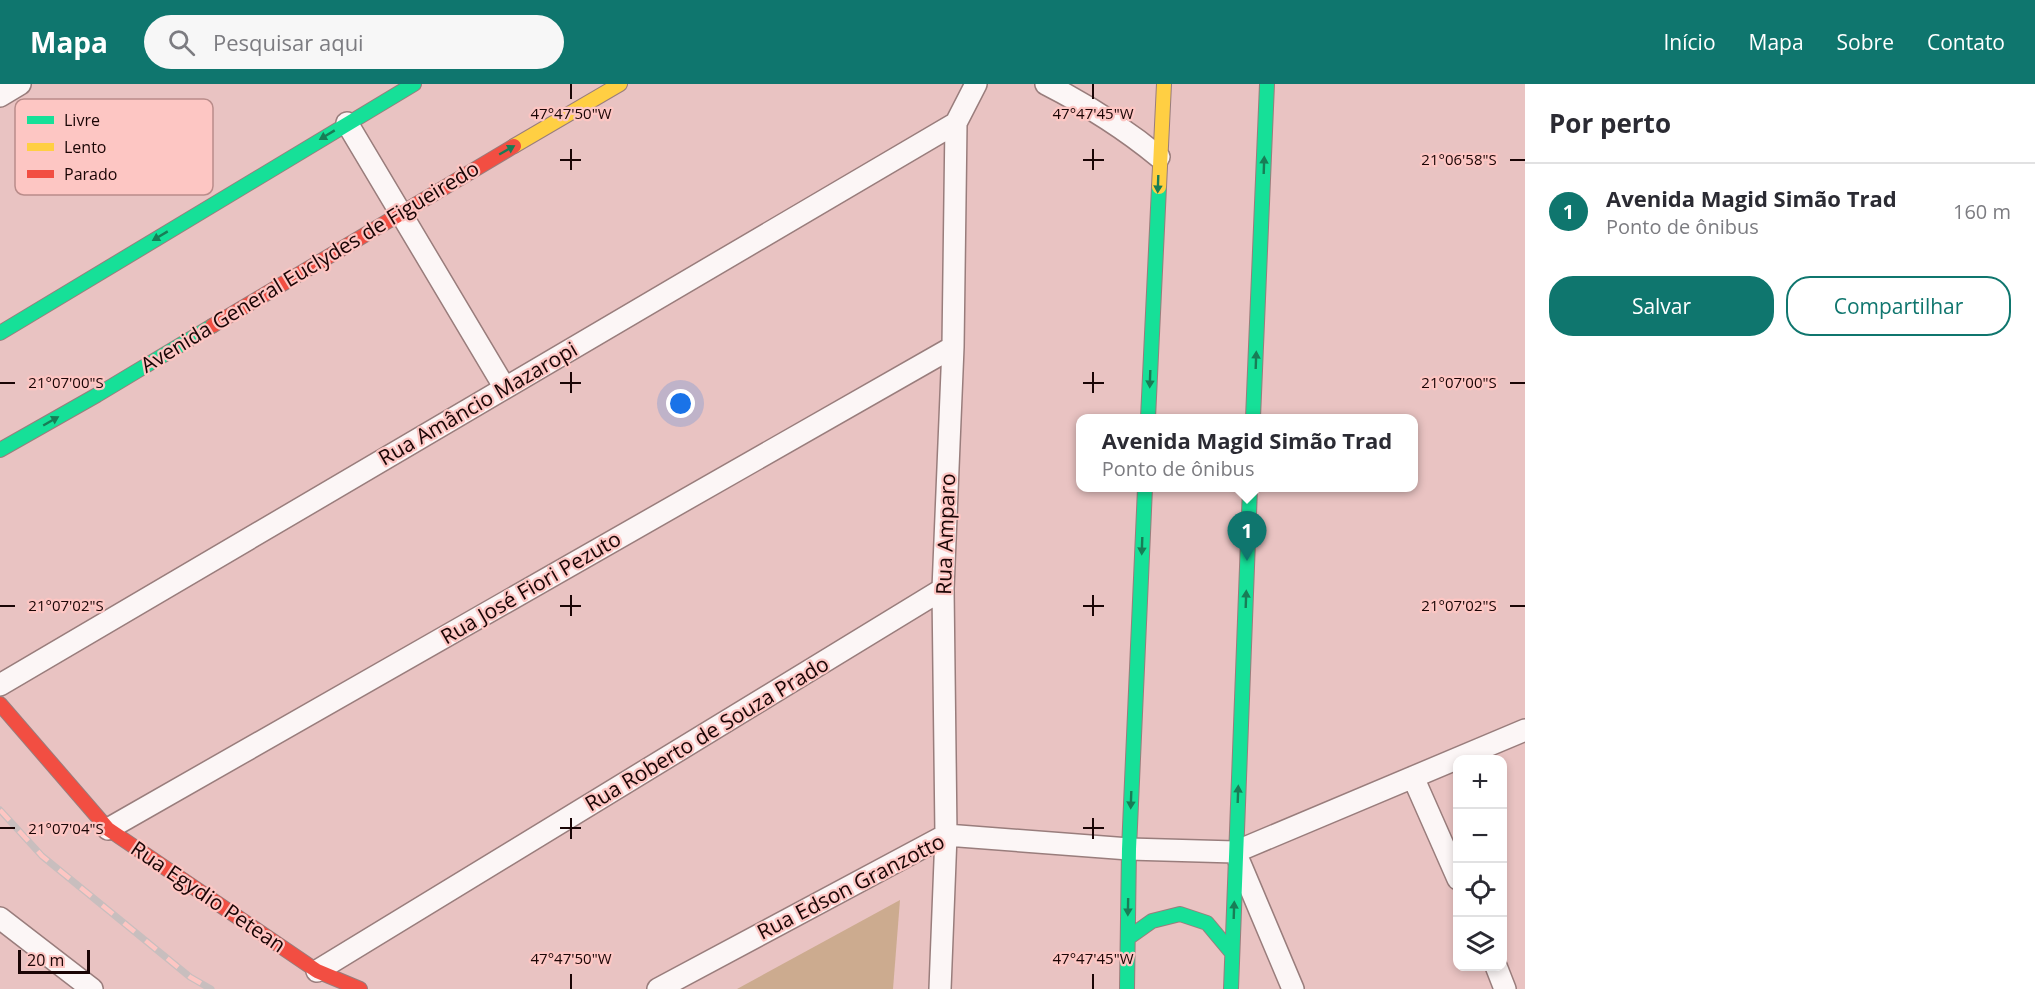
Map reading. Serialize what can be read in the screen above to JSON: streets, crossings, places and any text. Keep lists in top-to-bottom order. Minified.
{"streets":{"street":["Avenida General Euclydes de Figueiredo","Rua Amâncio Mazaropi","Rua Amparo","Rua José Fiori Pezuto","Rua Roberto de Souza Prado","Rua Edson Granzotto","Rua Egydio Petean"]},"crossings":[["Rua Amâncio Mazaropi","Rua Amparo"],["Rua Amparo","Rua José Fiori Pezuto"],["Rua Amparo","Rua Roberto de Souza Prado"],["Rua Amparo","Rua Edson Granzotto"],["Rua José Fiori Pezuto","Rua Egydio Petean"],["Rua Roberto de Souza Prado","Rua Egydio Petean"]],"legend":["Livre","Lento","Parado"],"scale_bar":"20 m","page":{"header":"Mapa","search":"Pesquisar aqui","nav":["Início","Mapa","Sobre","Contato"],"heading":"Por perto","list":[{"mark":"1","name":"Avenida Magid Simão Trad","note":"Ponto de ônibus","value":"160 m"}],"buttons":["Salvar","Compartilhar"],"popup":["Avenida Magid Simão Trad","Ponto de ônibus"],"pins":"1","map_buttons":["+","−"],"scale":"20 m"},"coordinates":["47°47'50\"W","47°47'45\"W","21°06'58\"S","21°07'00\"S","21°07'02\"S","21°07'04\"S"]}
